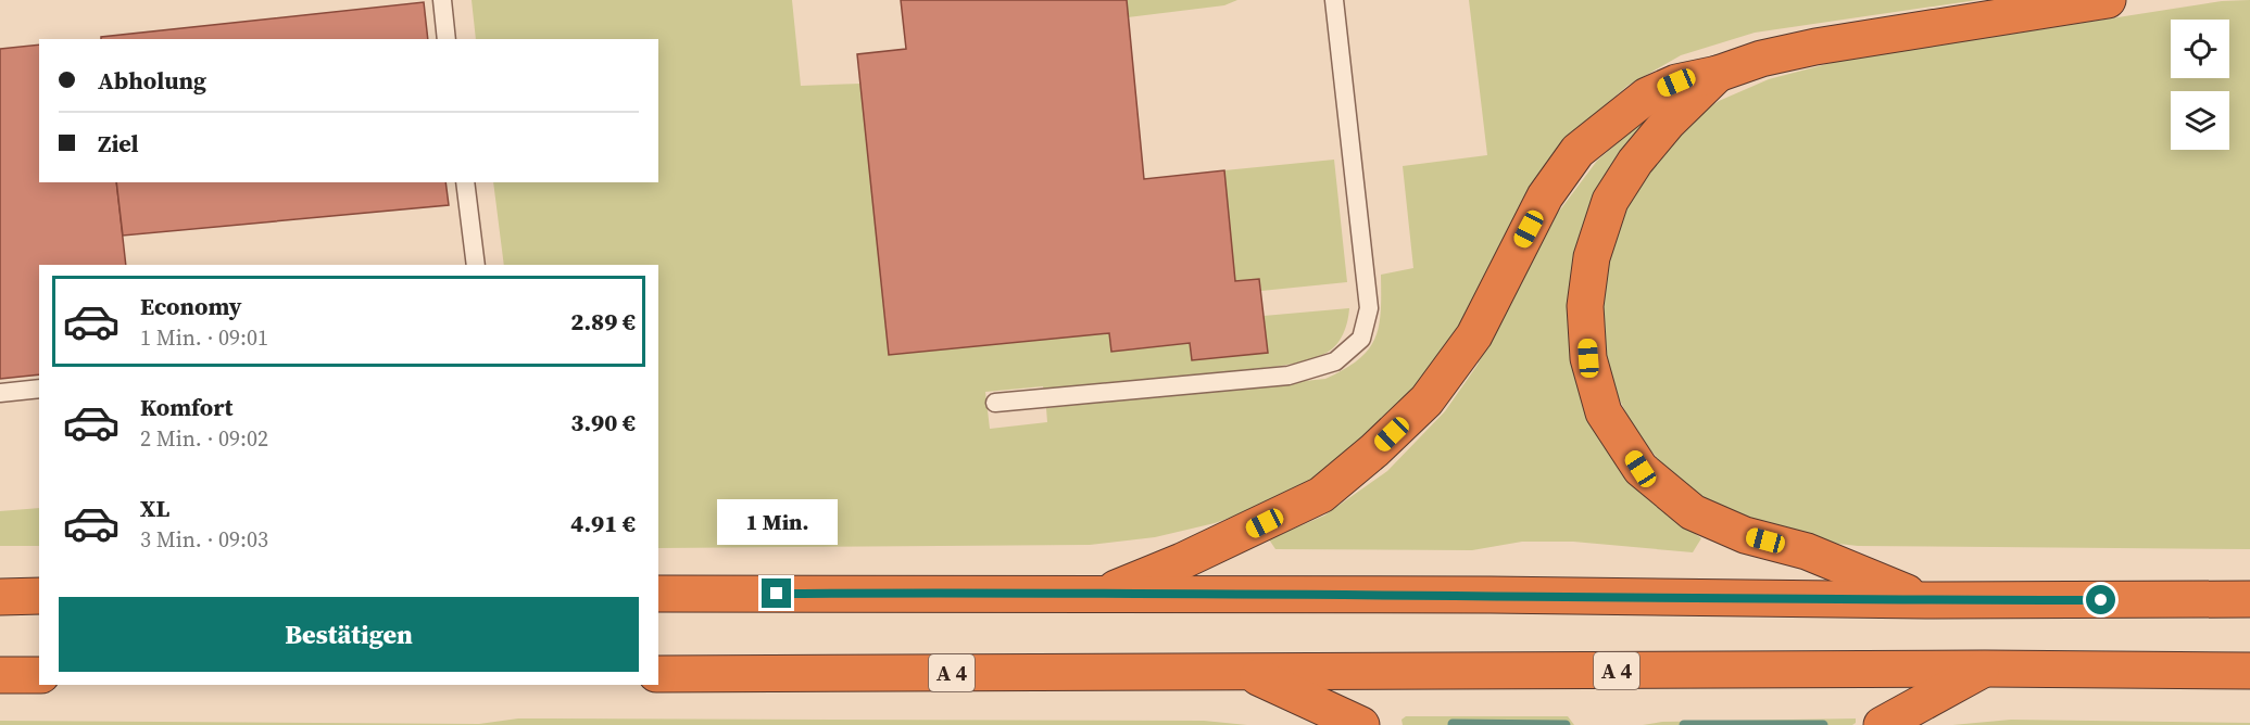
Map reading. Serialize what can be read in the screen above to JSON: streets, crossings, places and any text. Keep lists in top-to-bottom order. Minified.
{"streets":{"highway":["A 4"]},"page":{"banner":["Abholung","Ziel"],"list":[{"name":"Economy","note":"1 Min. · 09:01","value":"2.89 €"},{"name":"Komfort","note":"2 Min. · 09:02","value":"3.90 €"},{"name":"XL","note":"3 Min. · 09:03","value":"4.91 €"}],"bubble":"1 Min.","buttons":"Bestätigen"}}
